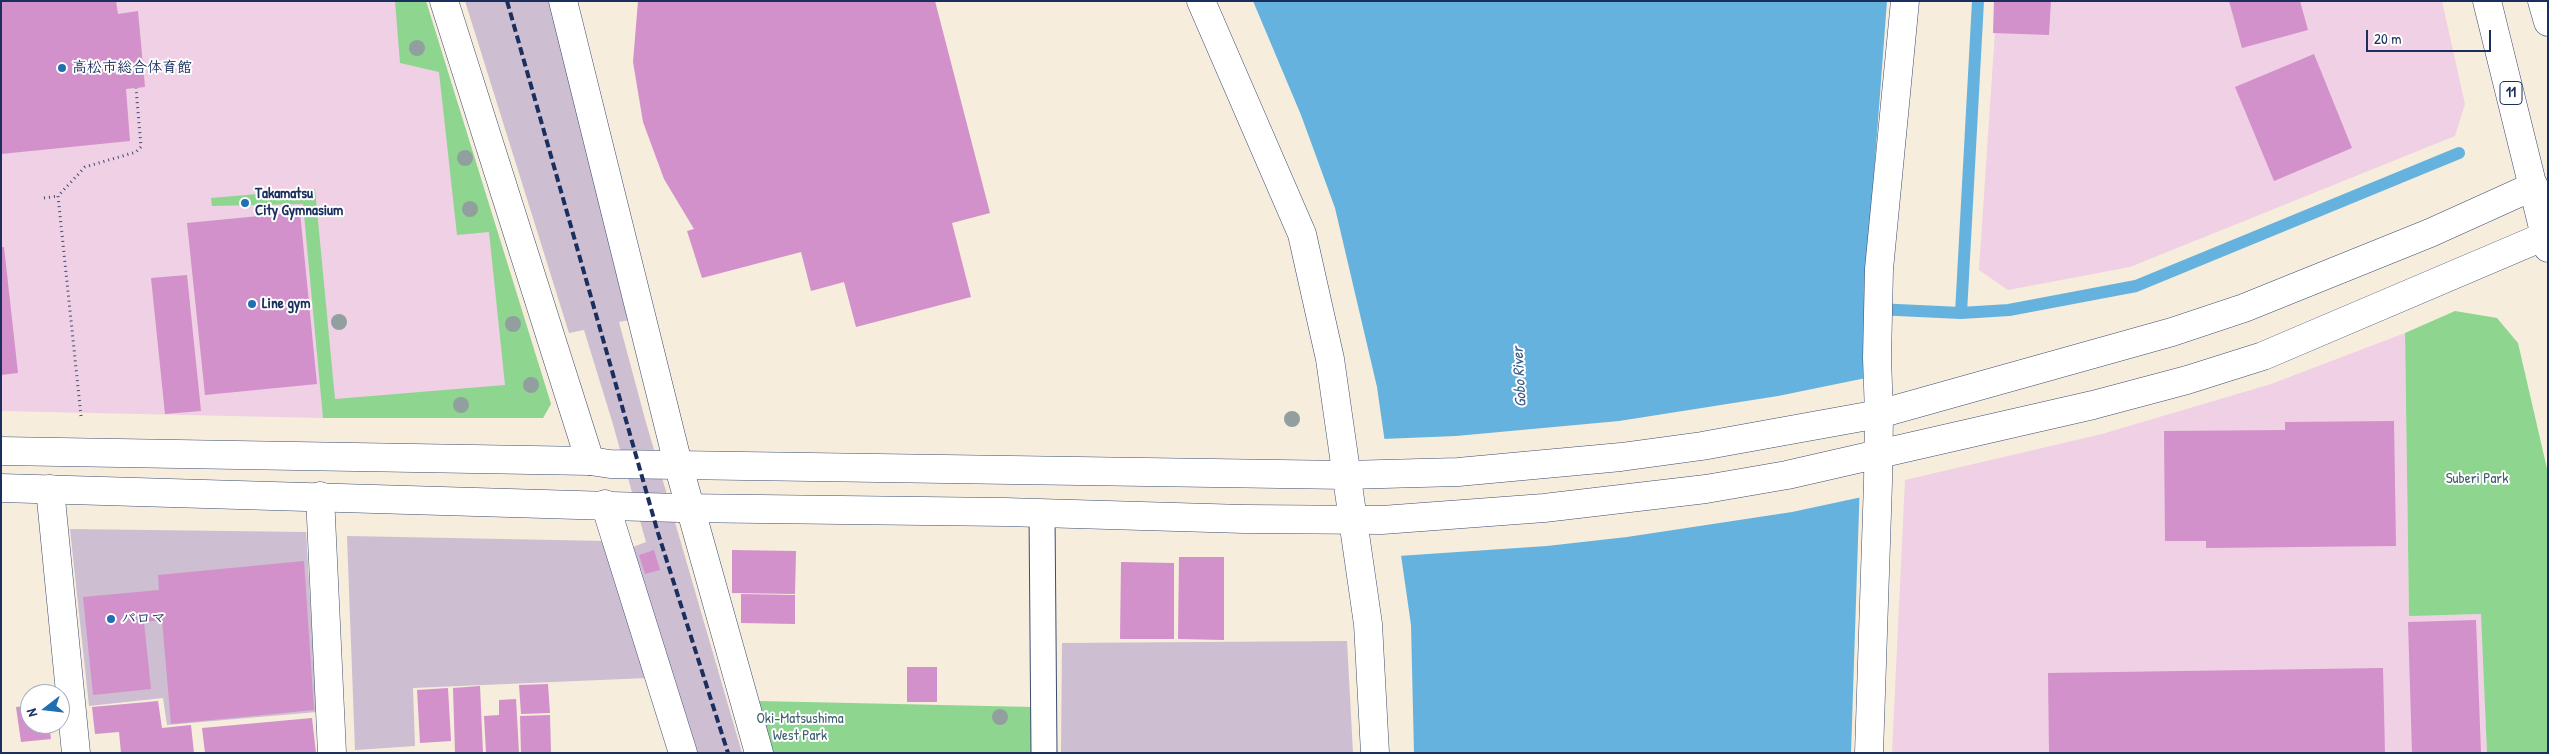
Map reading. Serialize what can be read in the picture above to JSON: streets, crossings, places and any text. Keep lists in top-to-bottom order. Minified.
{"streets":{"main road":["11"]},"water":["Gobo River"],"parks":["Suberi Park","Oki-Matsushima West Park"],"places":["高松市総合体育館","Takamatsu City Gymnasium","Line gym","パロマ"],"scale_bar":"20 m","north":"left"}
